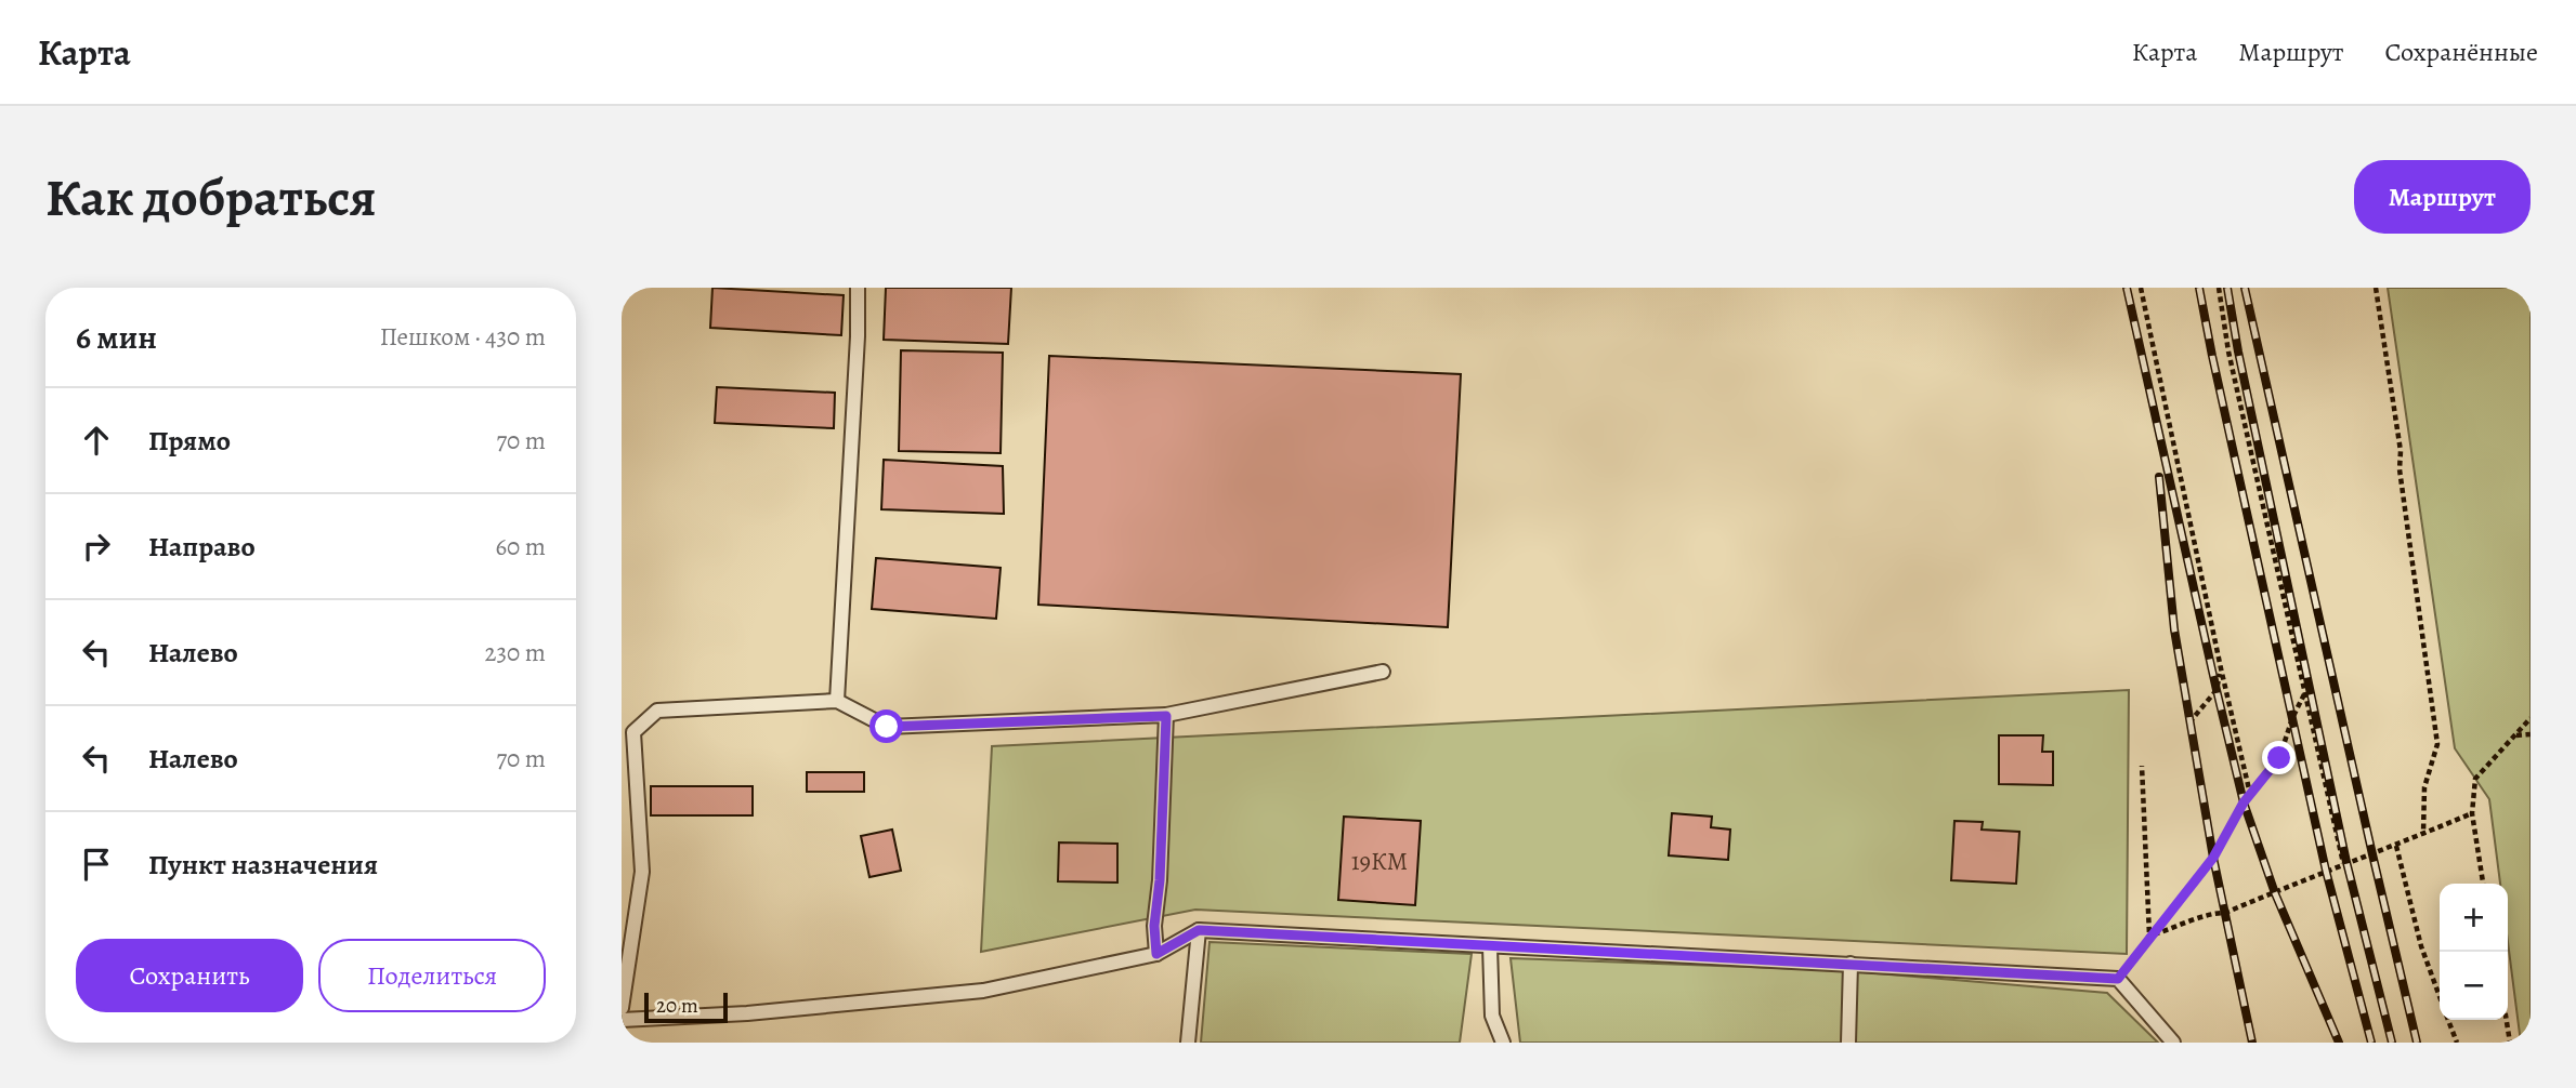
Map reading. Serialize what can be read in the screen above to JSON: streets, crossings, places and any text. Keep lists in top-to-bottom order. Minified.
{"house_numbers":["19КМ"],"scale_bar":"20 m","page":{"header":"Карта","nav":["Карта","Маршрут","Сохранённые"],"buttons":["Маршрут",["Сохранить","Поделиться"]],"title":"Как добраться","heading":["6 мин","Пешком · 430 m"],"list":[["Прямо","70 m"],["Направо","60 m"],["Налево","230 m"],["Налево","70 m"],"Пункт назначения"],"map_buttons":["+","−"],"scale":"20 m"}}
